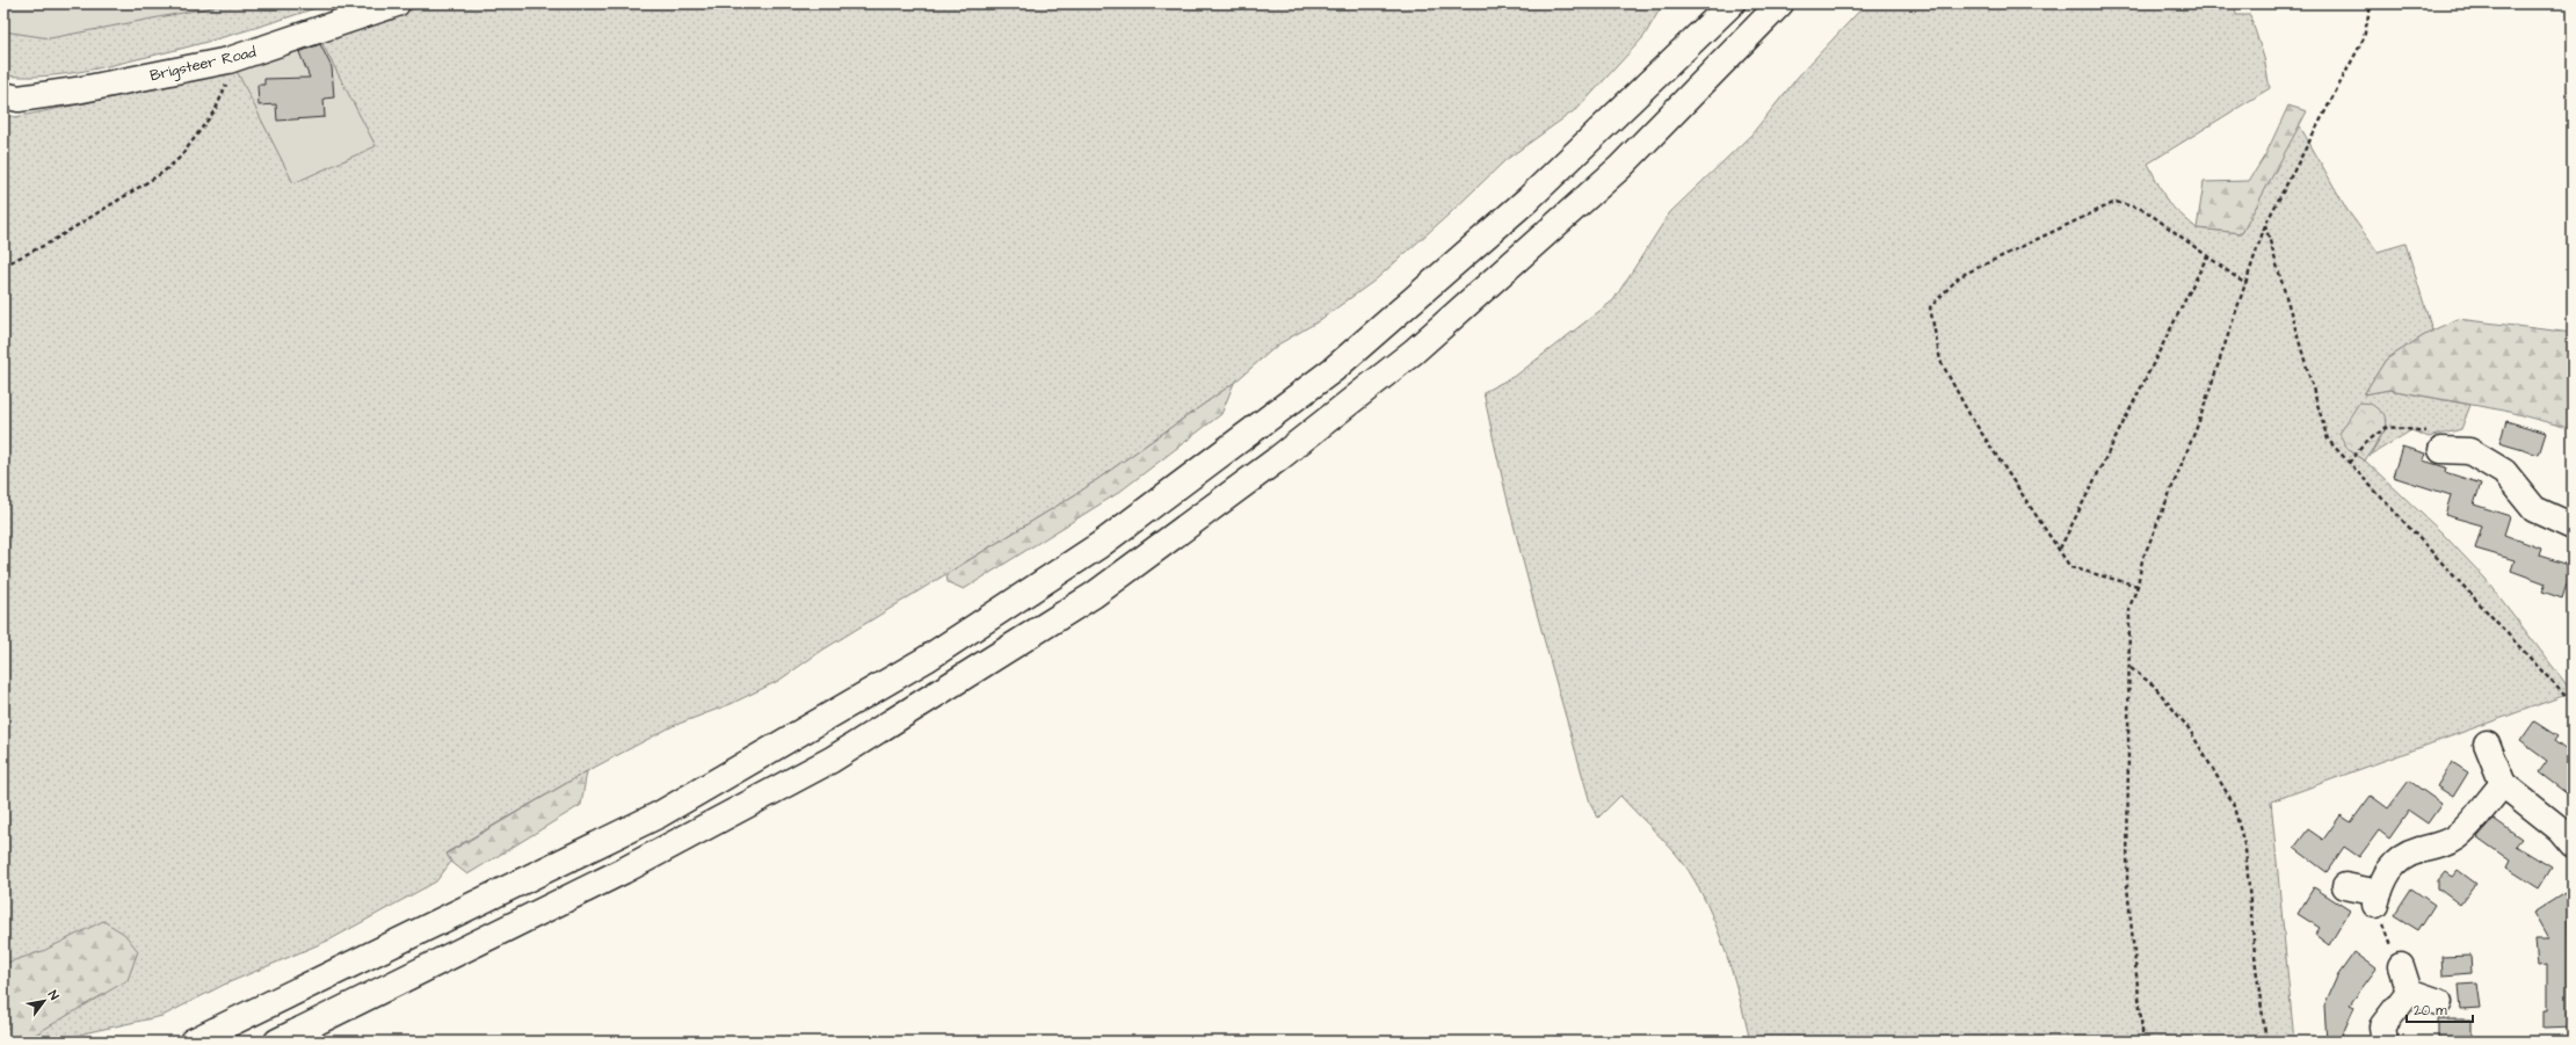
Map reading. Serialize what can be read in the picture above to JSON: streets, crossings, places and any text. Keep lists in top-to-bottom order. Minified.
{"streets":{"main road":["Brigsteer Road"]},"scale_bar":"20 m","north":"top right"}
